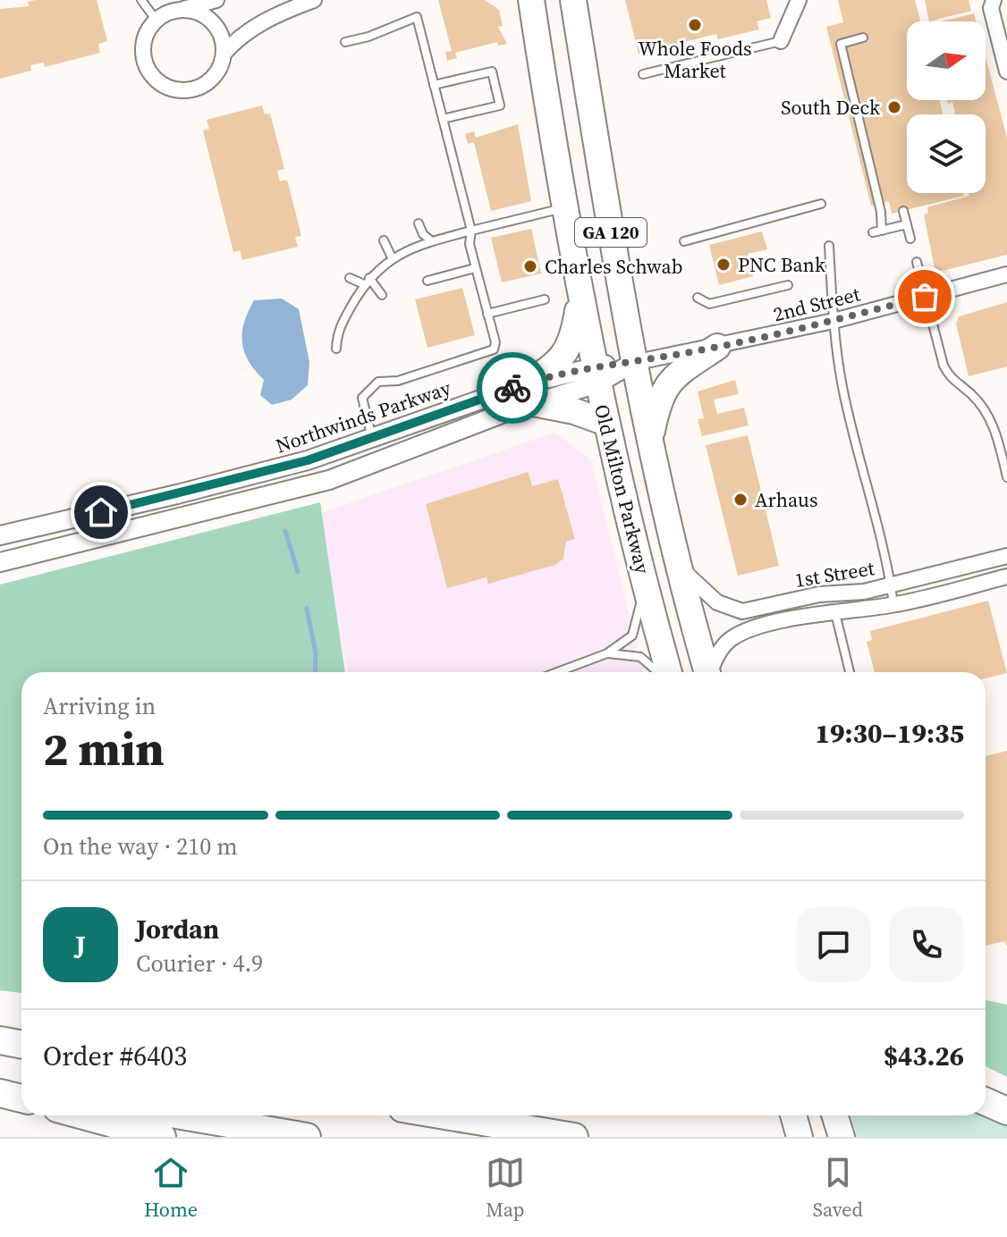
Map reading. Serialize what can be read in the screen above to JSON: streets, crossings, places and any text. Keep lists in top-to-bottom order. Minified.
{"streets":{"highway":["GA 120","Old Milton Parkway"],"street":["2nd Street","Northwinds Parkway","1st Street"]},"crossings":[["2nd Street","Northwinds Parkway"],["2nd Street","Old Milton Parkway"],["Northwinds Parkway","Old Milton Parkway"],["Old Milton Parkway","1st Street"]],"places":["Whole Foods Market","South Deck","PNC Bank","Charles Schwab","Arhaus"],"north":"right","page":{"heading":["2 min","Arriving in","19:30–19:35"],"panel":["Jordan","Courier · 4.9","Order #6403","$43.26"],"bar":"On the way · 210 m","round":"J","tabs":["Home","Map","Saved"]}}
